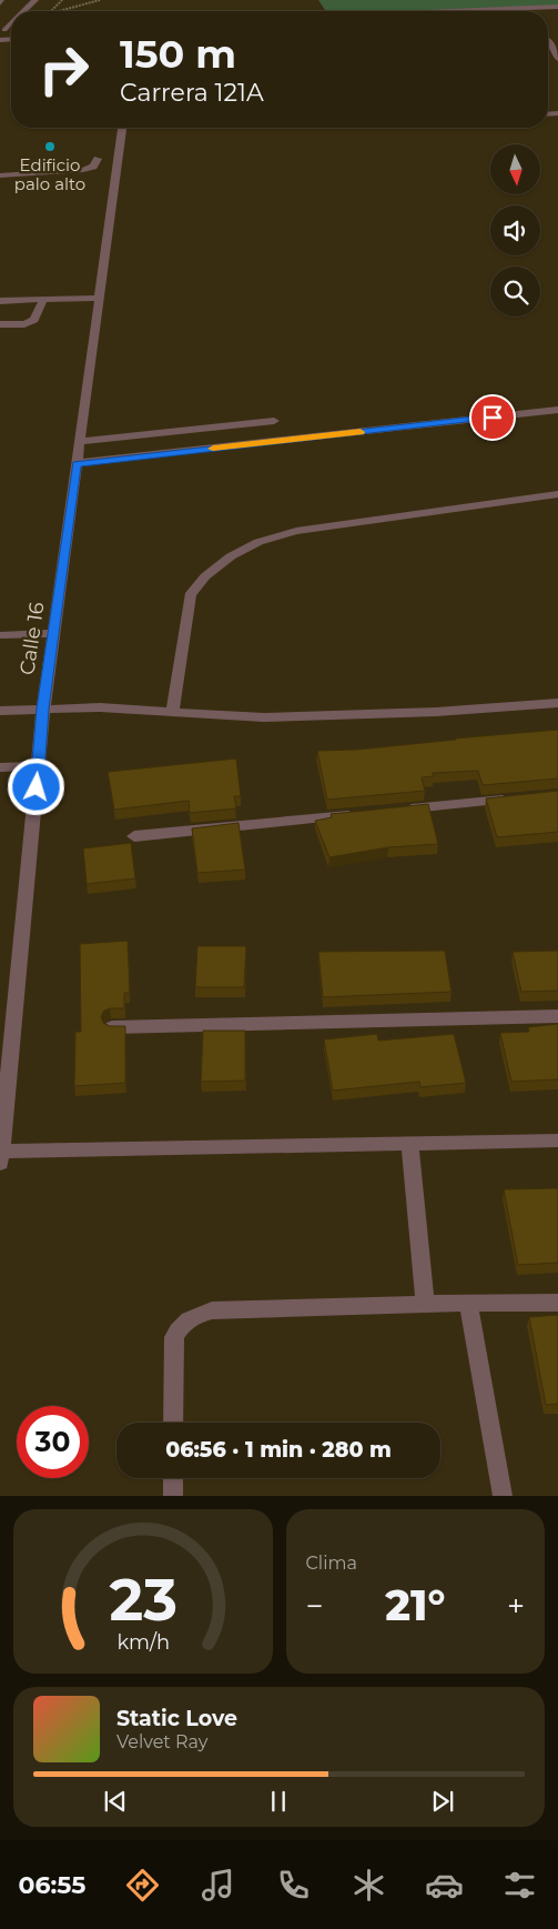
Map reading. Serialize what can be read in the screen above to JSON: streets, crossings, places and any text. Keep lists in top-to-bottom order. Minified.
{"streets":{"street":["Calle 16"]},"places":["Edificio palo alto"],"north":"bottom","page":{"turn":["150 m","Carrera 121A"],"limit":"30","trip":"06:56 · 1 min · 280 m","tile":"Clima","heat":["−","21°","+"],"song":["Static Love","Velvet Ray"],"tabs":"06:55","gauge":["23","km/h"]}}
